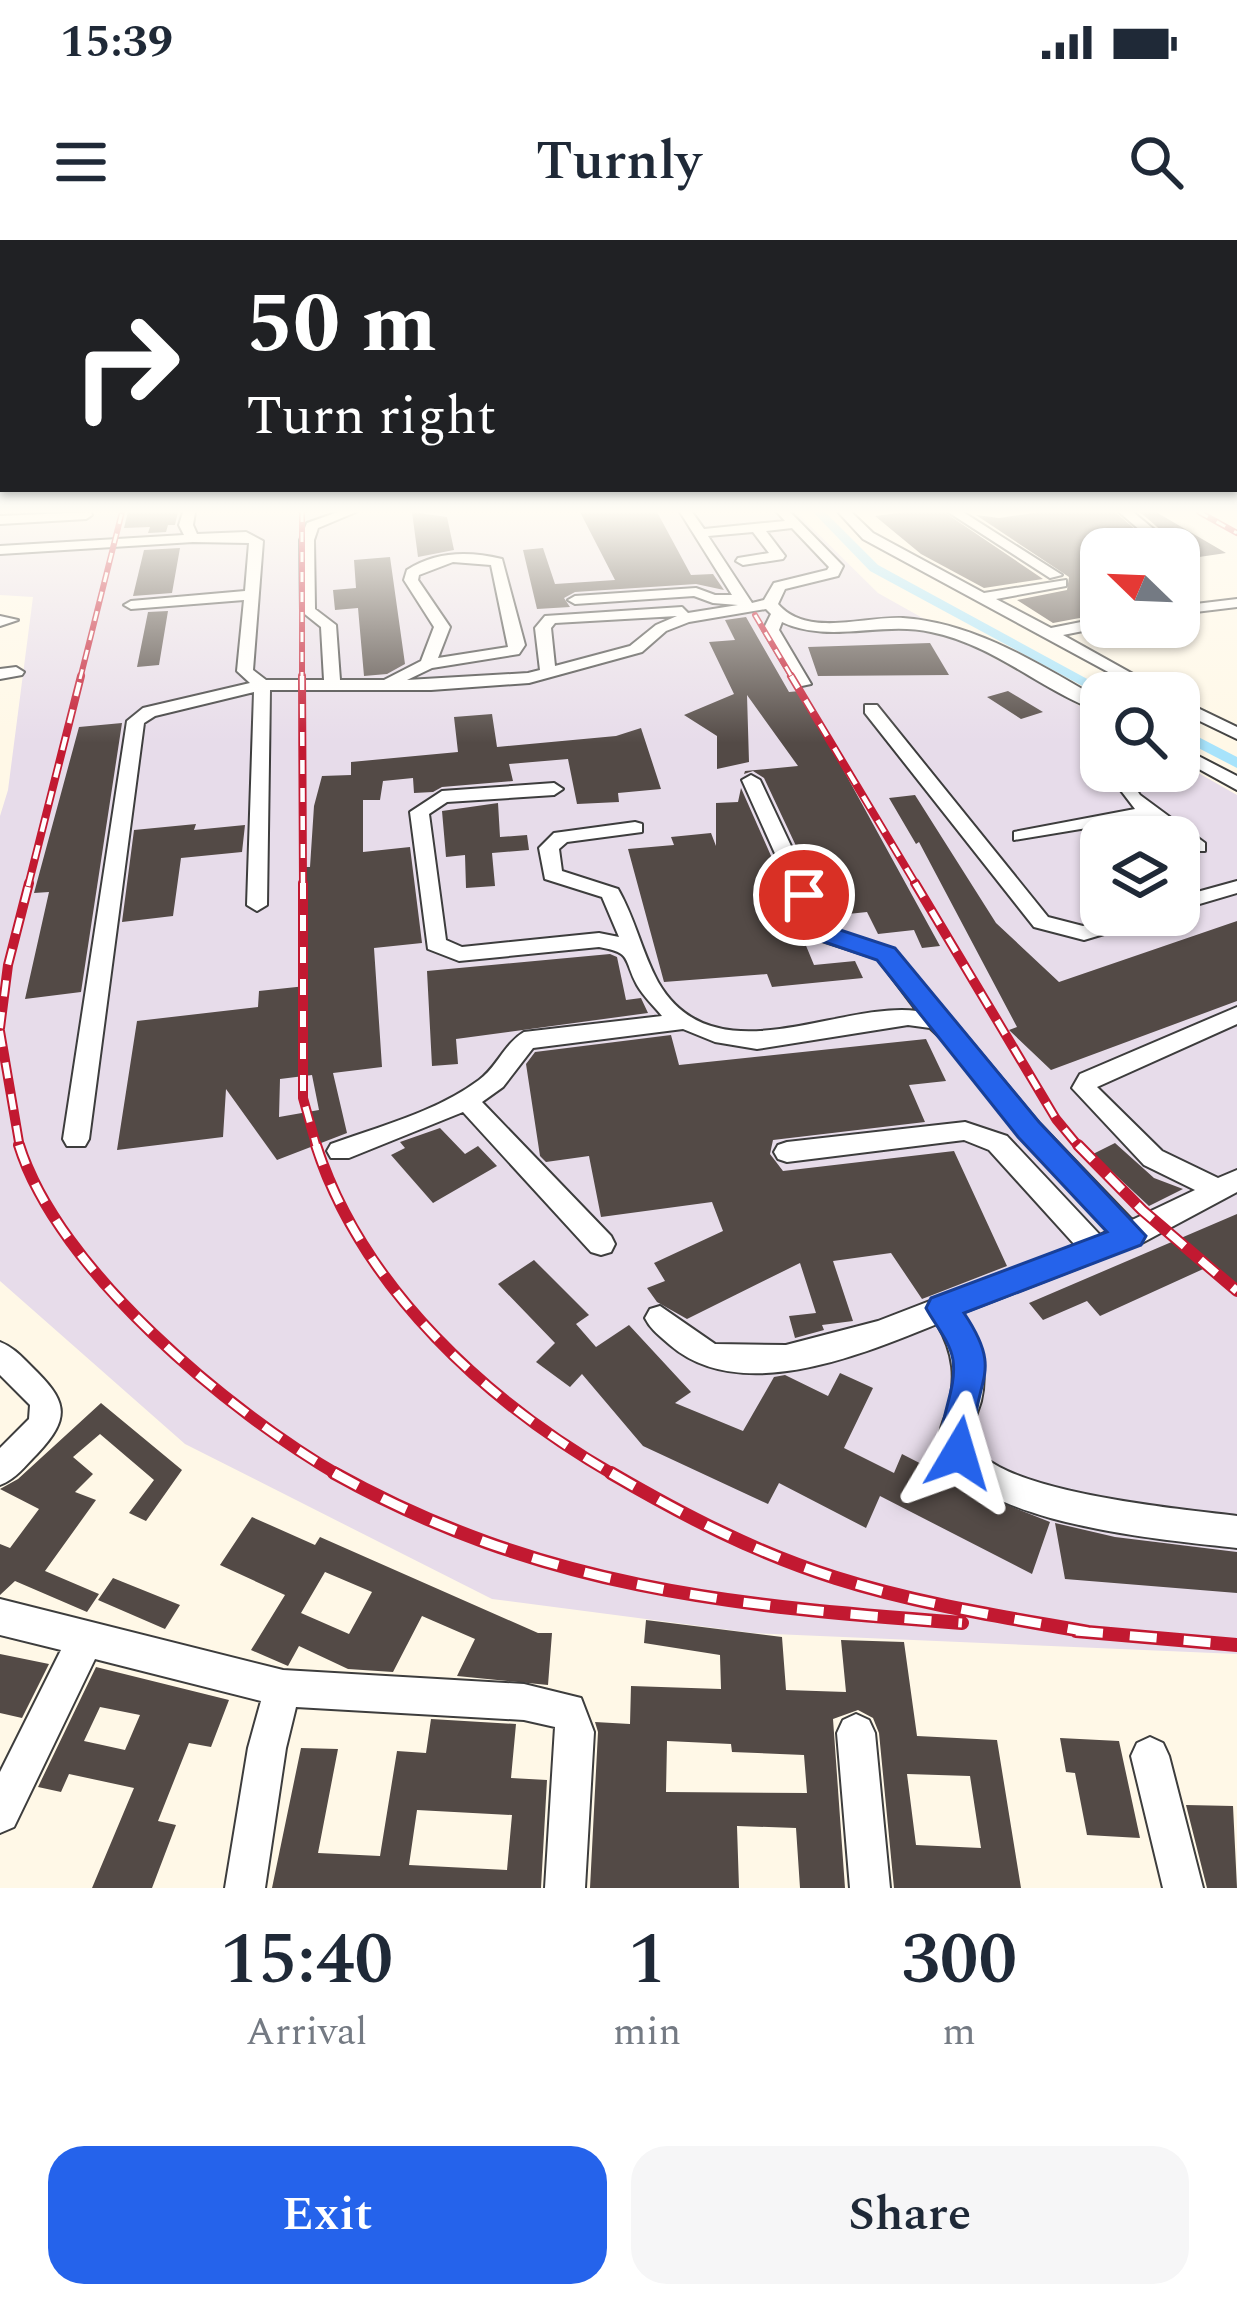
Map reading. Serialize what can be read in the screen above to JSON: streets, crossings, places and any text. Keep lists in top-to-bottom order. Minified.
{"north":"top left","page":{"status":"15:39","header":"Turnly","turn":["50 m","Turn right"],"eta":["15:40","Arrival","1","min","300","m"],"buttons":["Exit","Share"]}}
